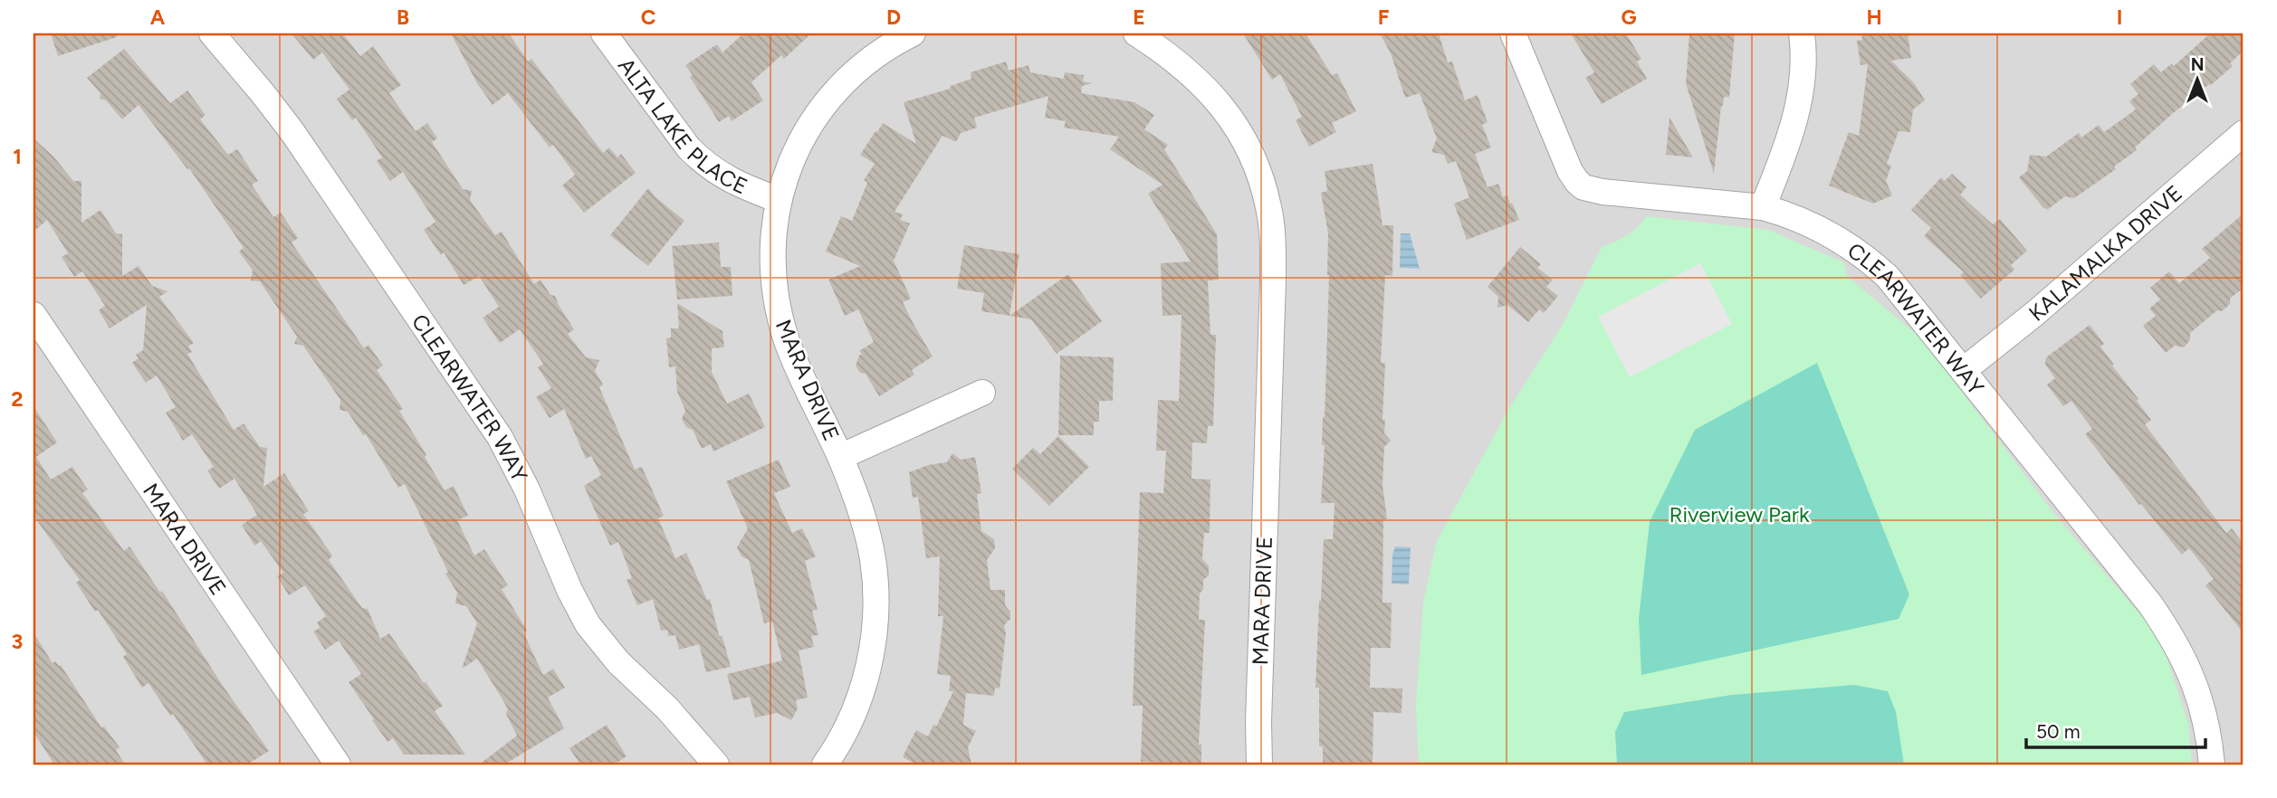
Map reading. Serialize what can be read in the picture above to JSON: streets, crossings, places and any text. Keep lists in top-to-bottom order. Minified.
{"streets":{"street":["ALTA LAKE PLACE","KALAMALKA DRIVE","CLEARWATER WAY","MARA DRIVE"]},"crossings":[["ALTA LAKE PLACE","MARA DRIVE"],["KALAMALKA DRIVE","CLEARWATER WAY"]],"parks":["Riverview Park"],"scale_bar":"50 m","north":"top","grid":{"columns":["A","B","C","D","E","F","G","H","I"],"rows":["1","2","3"]}}
